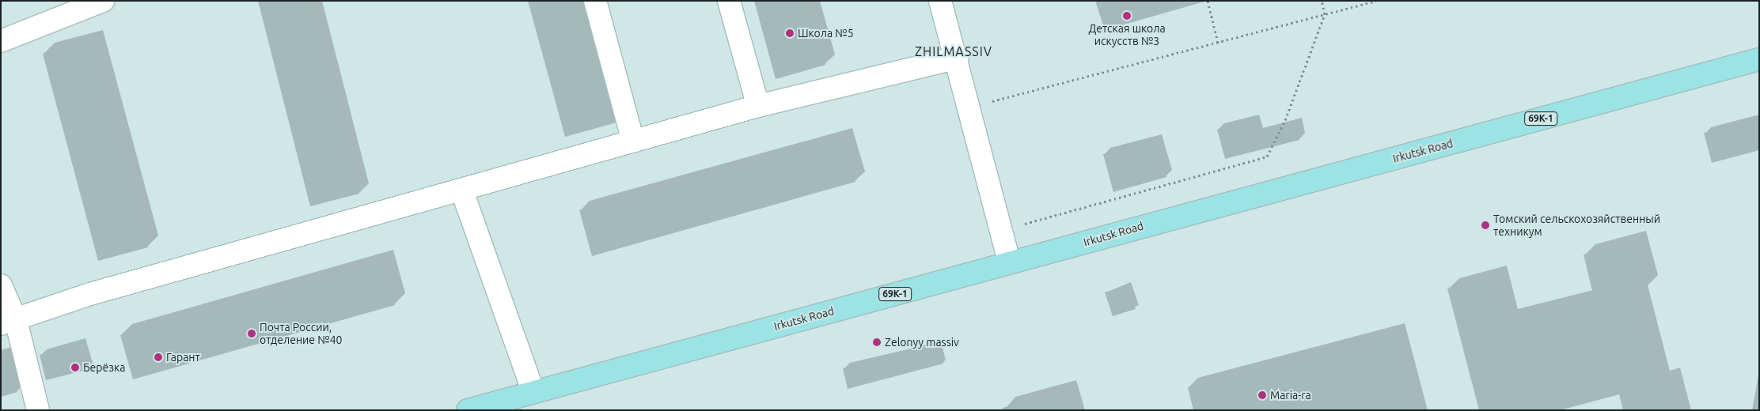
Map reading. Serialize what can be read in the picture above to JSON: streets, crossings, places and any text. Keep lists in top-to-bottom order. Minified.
{"streets":{"main road":["69К-1","Irkutsk Road"]},"districts":["ZHILMASSIV"],"places":["Детская школа искусств №3","Школа №5","Томский сельскохозяйственный техникум","Почта России, отделение №40","Zelonyy massiv","Гарант","Берёзка","Maria-ra"]}
